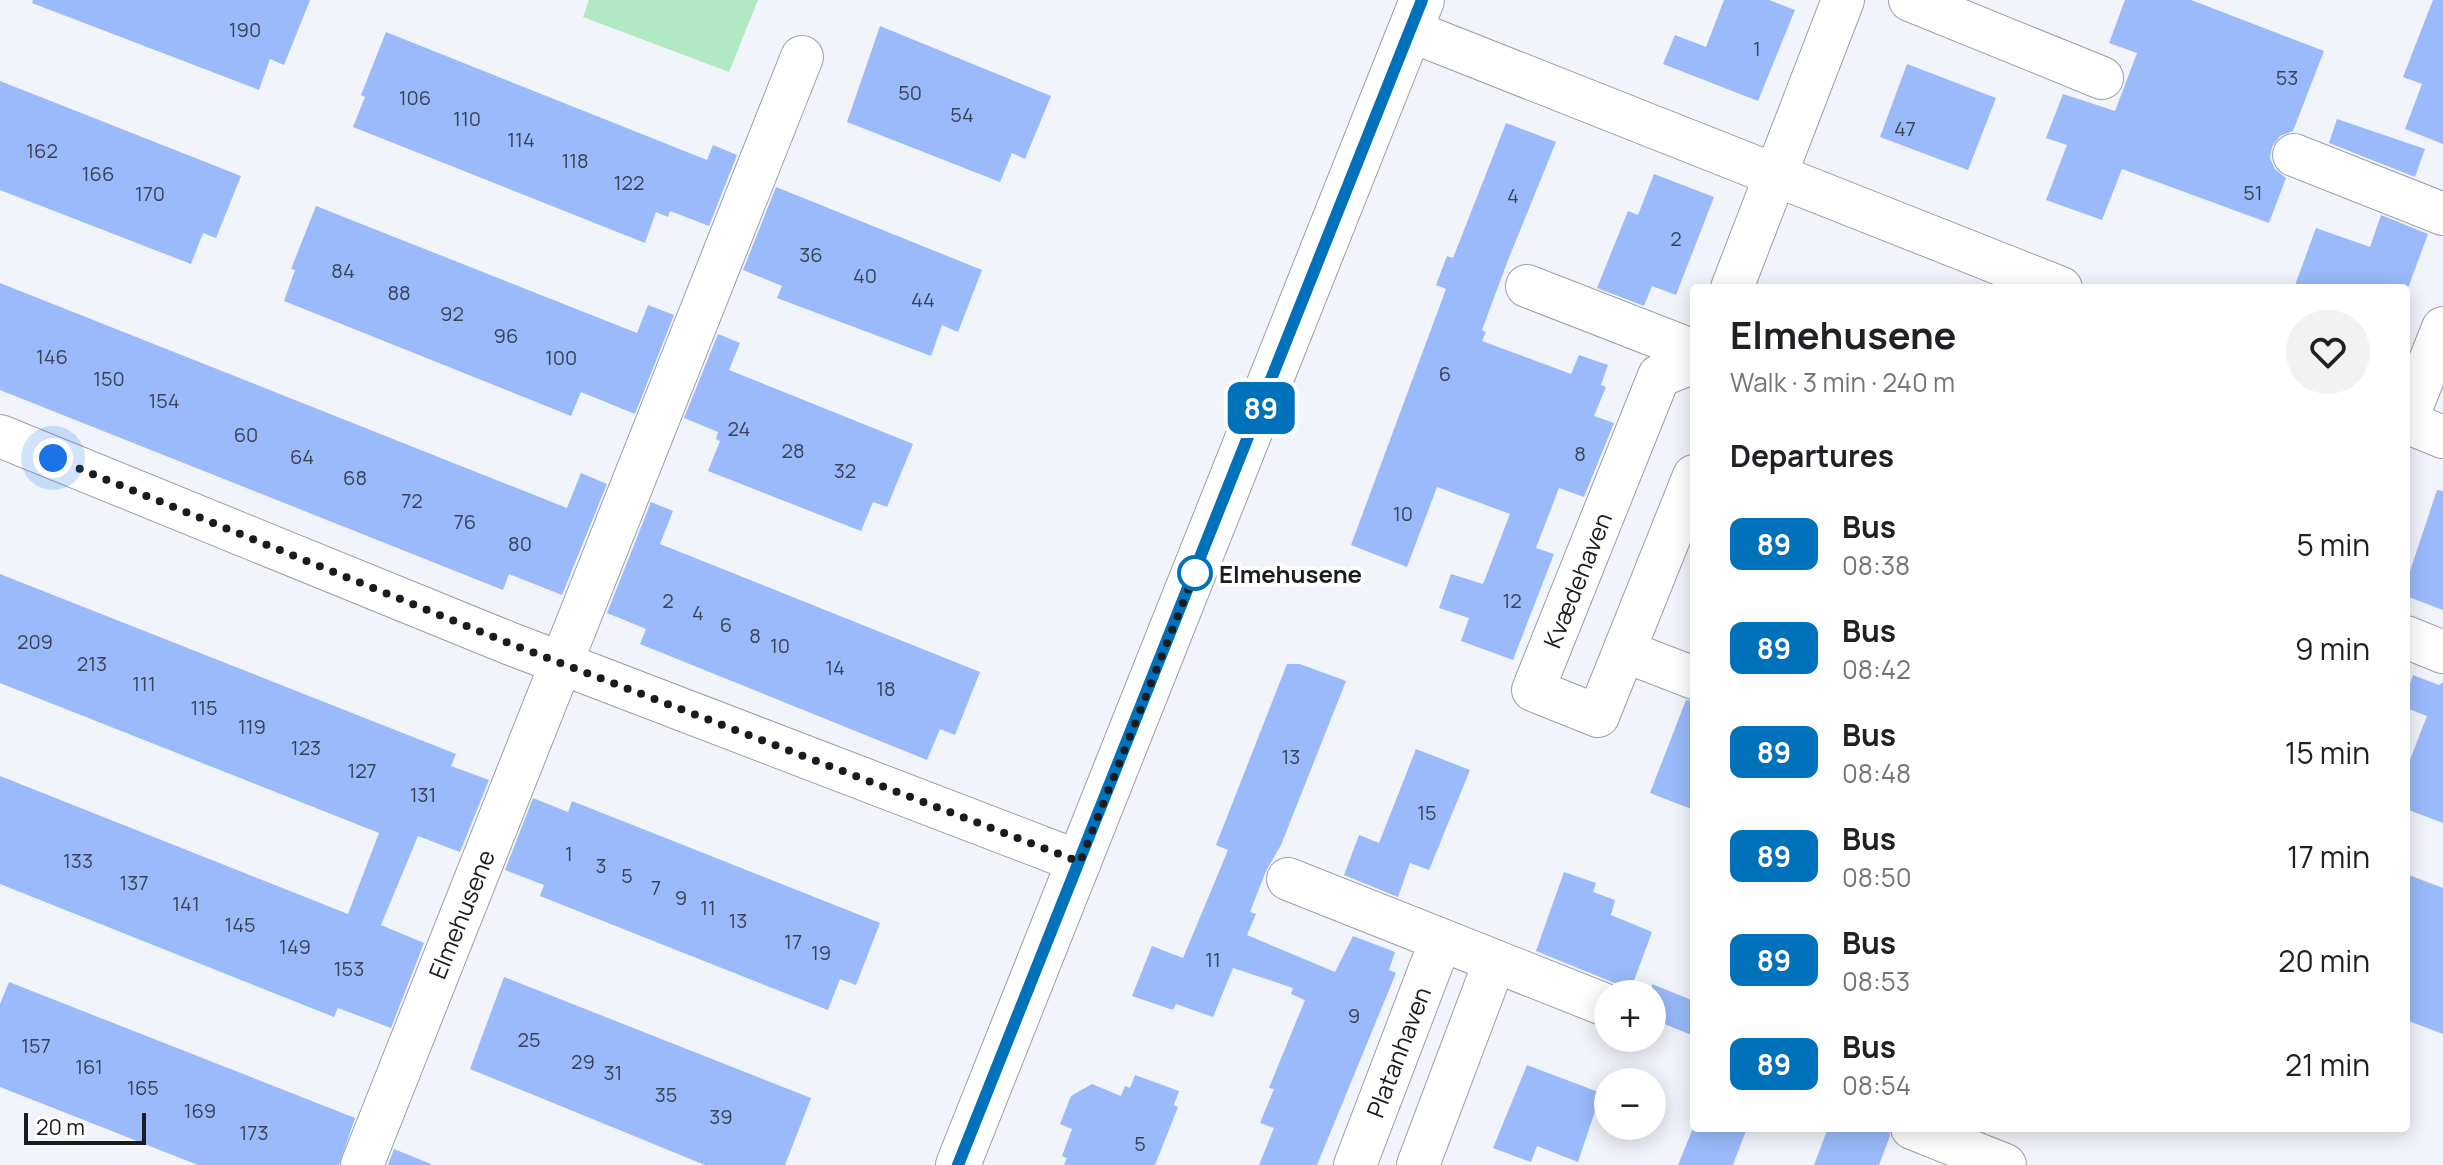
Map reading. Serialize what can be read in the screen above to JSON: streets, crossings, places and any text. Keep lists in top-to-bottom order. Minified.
{"streets":{"street":["Kvædehaven","Elmehusene","Platanhaven"]},"places":["Elmehusene"],"lines":["bus line 89"],"house_numbers":["190","1","53","50","106","54","110","47","114","162","118","166","122","51","170","4","2","36","84","40","88","44","92","96","146","100","6","150","154","24","60","28","8","64","32","68","72","10","76","80","2","12","4","6","8","209","10","213","14","111","18","115","119","123","13","127","131","15","1","133","3","5","137","7","9","141","11","13","145","17","149","19","11","153","9","25","157","29","161","31","165","35","169","39","173","5"],"scale_bar":"20 m","page":{"on_map":"89","heading":[["Elmehusene","Walk · 3 min · 240 m"],"Departures"],"list":[{"mark":"89","name":"Bus","note":"08:38","value":"5 min"},{"mark":"89","name":"Bus","note":"08:42","value":"9 min"},{"mark":"89","name":"Bus","note":"08:48","value":"15 min"},{"mark":"89","name":"Bus","note":"08:50","value":"17 min"},{"mark":"89","name":"Bus","note":"08:53","value":"20 min"},{"mark":"89","name":"Bus","note":"08:54","value":"21 min"}],"map_buttons":["+","−"],"scale":"20 m"}}
